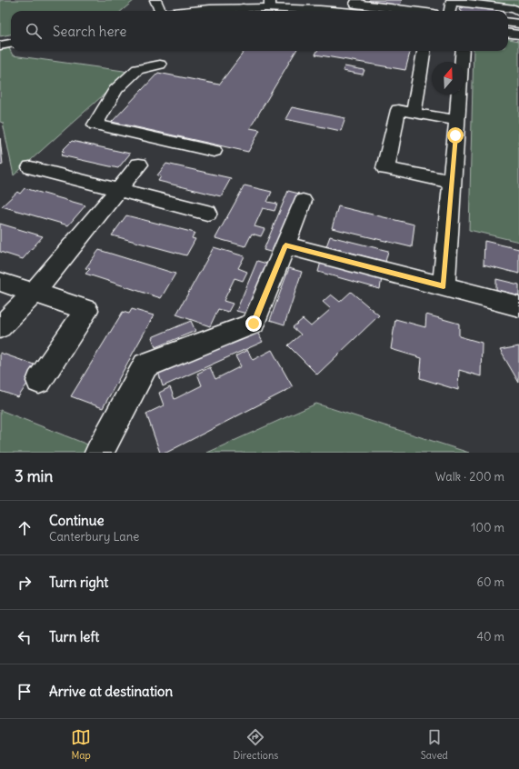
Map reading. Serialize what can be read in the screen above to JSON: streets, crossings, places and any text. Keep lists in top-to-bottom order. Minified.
{"north":"top","page":{"search":"Search here","heading":["3 min","Walk · 200 m"],"list":[["Continue","Canterbury Lane","100 m"],["Turn right","60 m"],["Turn left","40 m"],"Arrive at destination"],"nav":["Map","Directions","Saved"]}}
